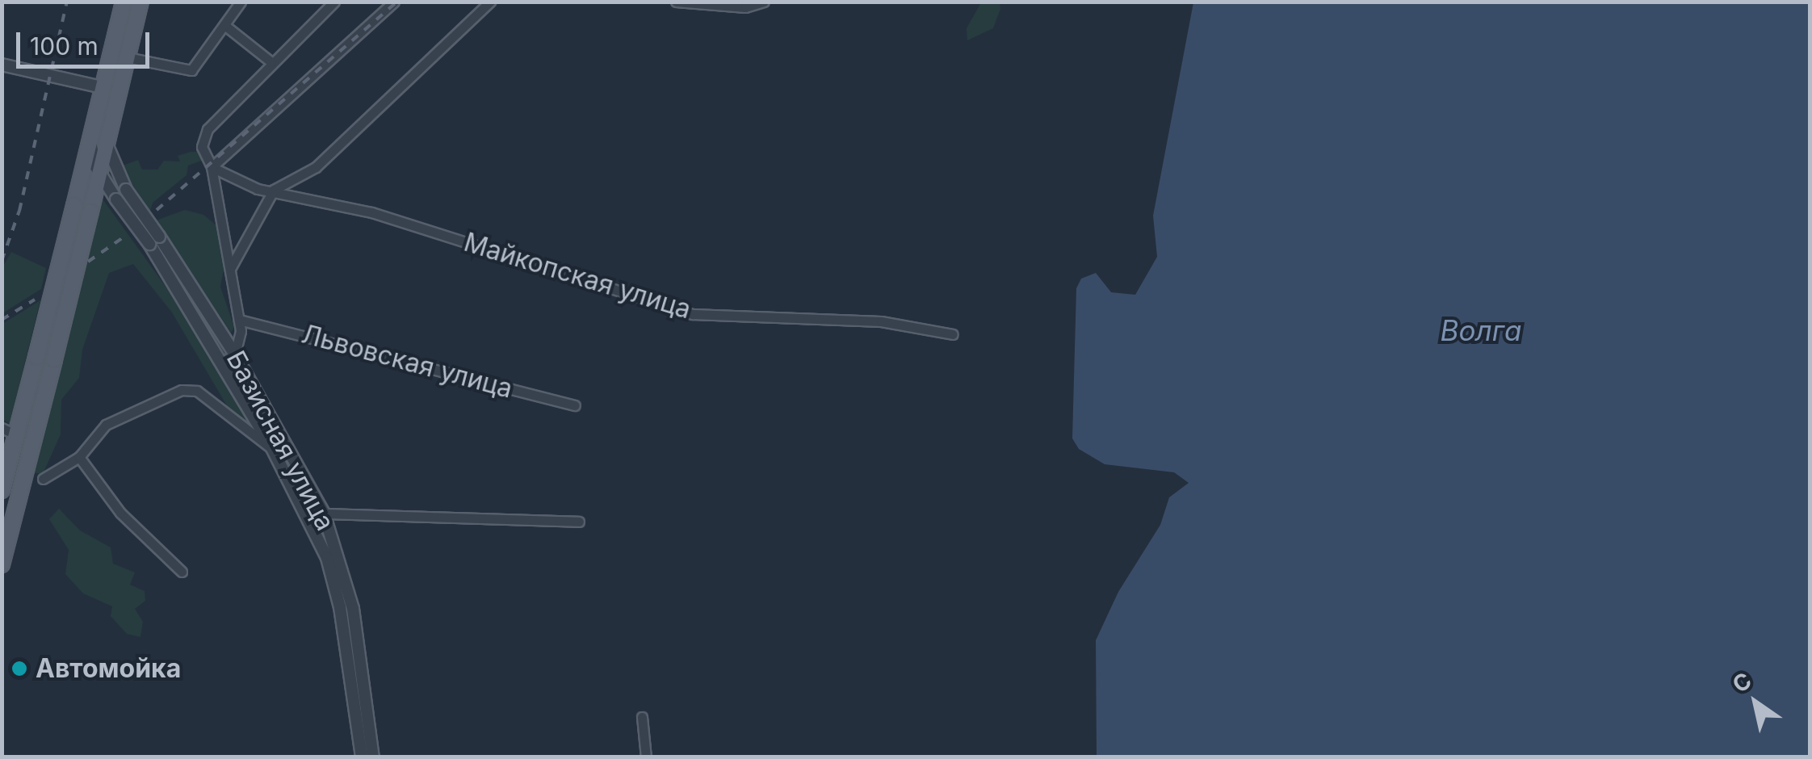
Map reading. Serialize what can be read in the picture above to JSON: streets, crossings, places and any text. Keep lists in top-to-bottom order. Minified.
{"streets":{"street":["Майкопская улица","Львовская улица","Базисная улица"]},"water":["Волга"],"places":["Автомойка"],"scale_bar":"100 m","north":"top left"}
